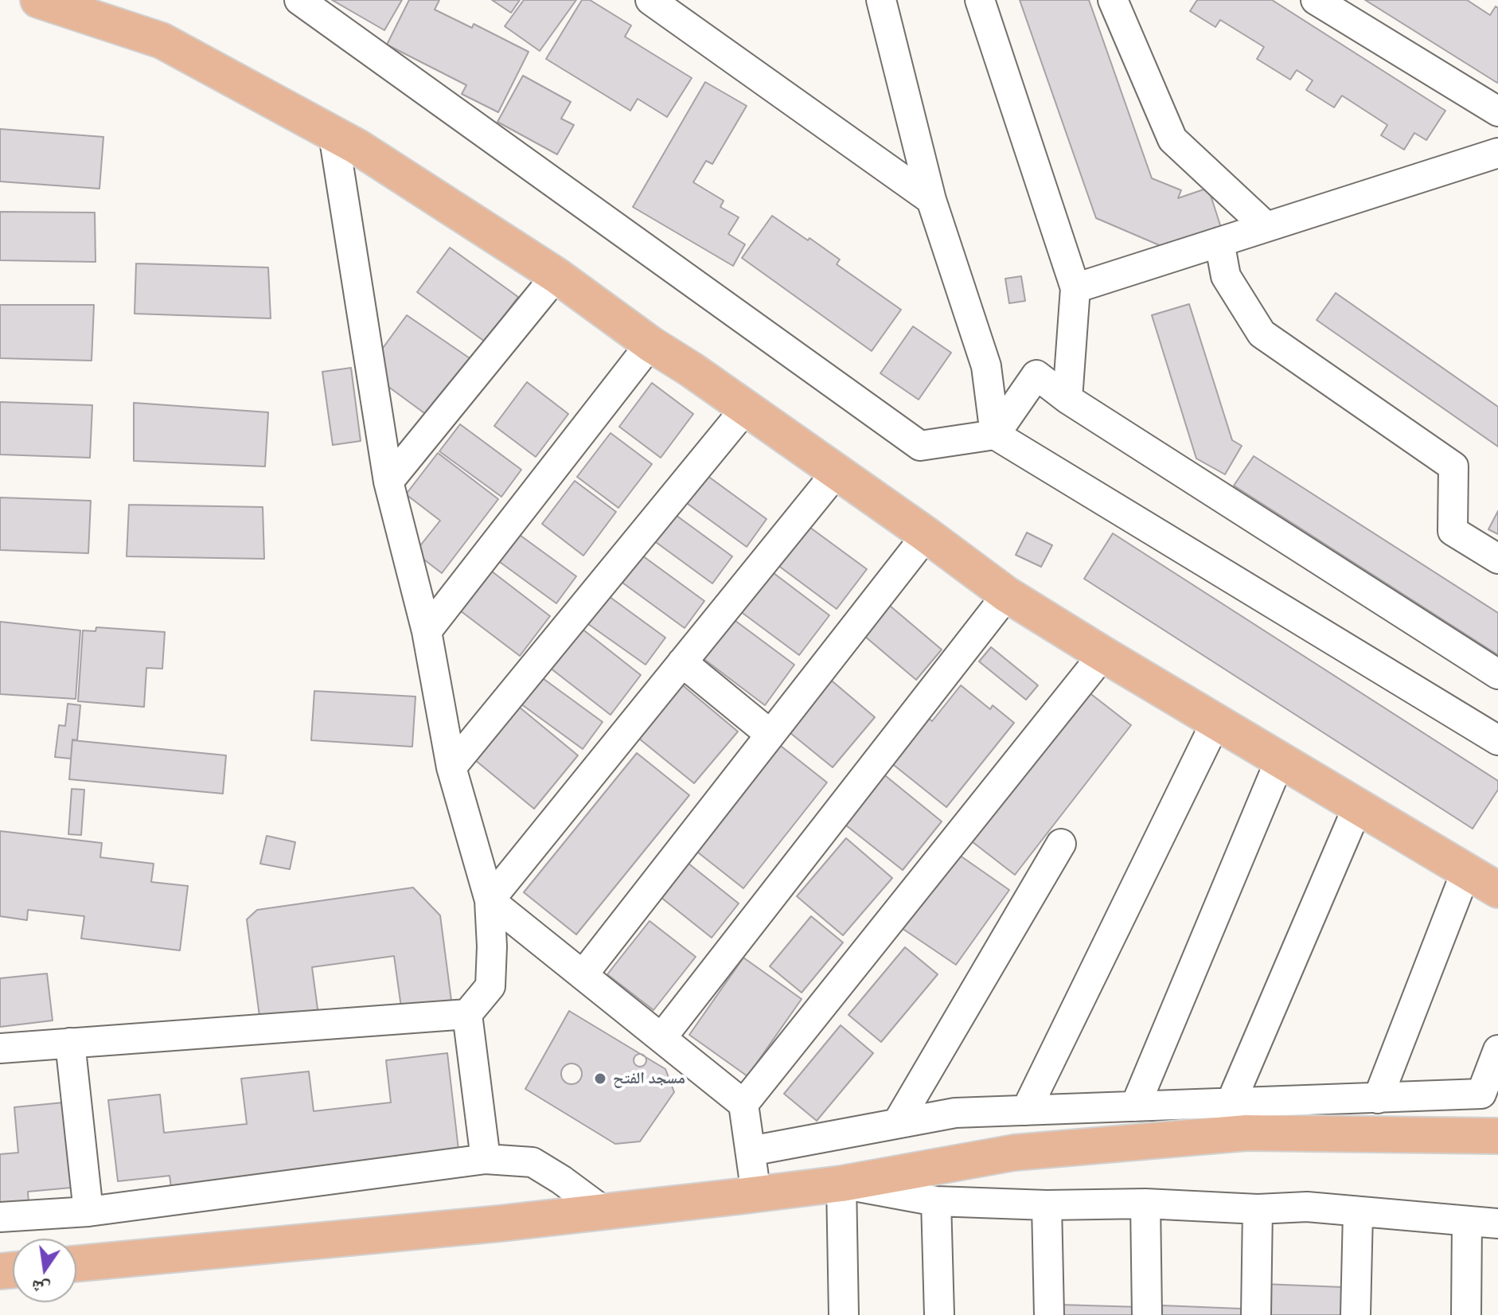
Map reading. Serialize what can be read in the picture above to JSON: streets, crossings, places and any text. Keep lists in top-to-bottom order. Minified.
{"places":["مسجد الفتح"],"north":"bottom"}
